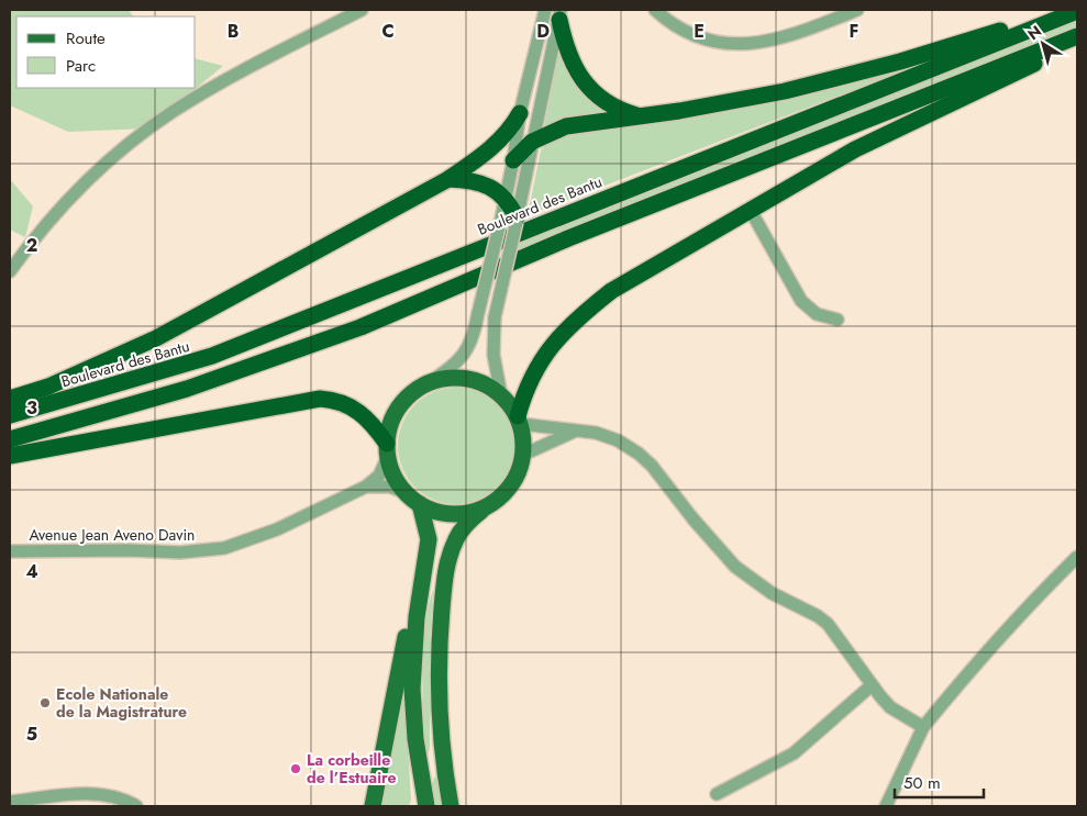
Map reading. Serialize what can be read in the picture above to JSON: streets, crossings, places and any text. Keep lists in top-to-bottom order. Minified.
{"streets":{"highway":["Boulevard des Bantu"],"street":["Avenue Jean Aveno Davin"]},"places":["Ecole Nationale de la Magistrature","La corbeille de l’Estuaire"],"legend":["Route","Parc"],"scale_bar":"50 m","north":"top left","grid":{"columns":["B","C","D","E","F"],"rows":["2","3","4","5"]}}
